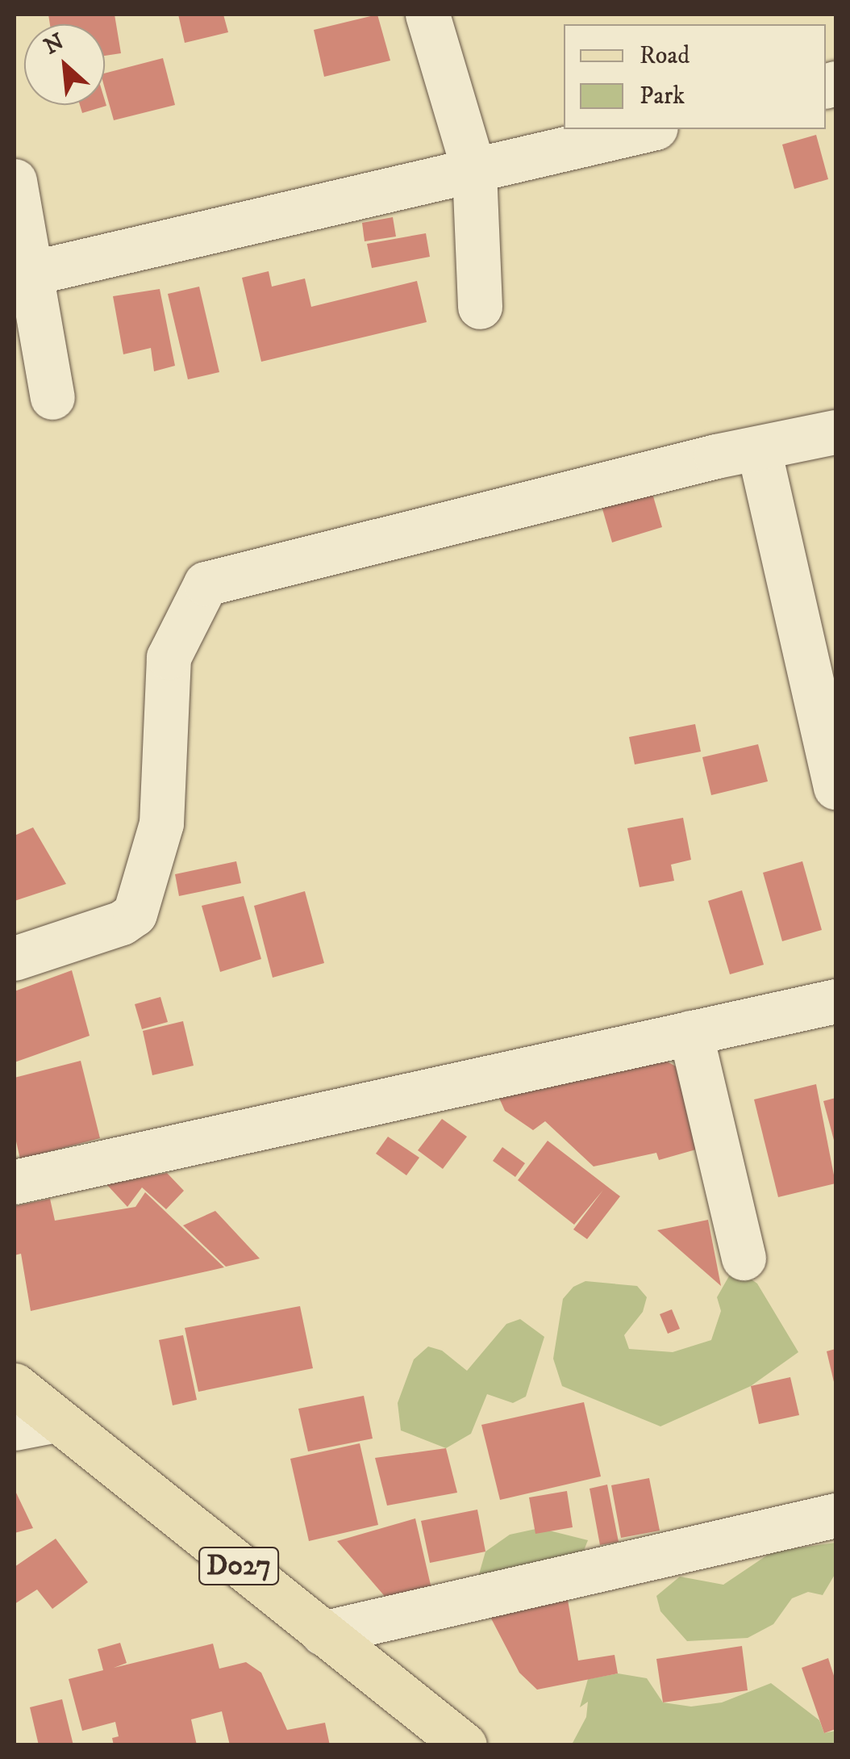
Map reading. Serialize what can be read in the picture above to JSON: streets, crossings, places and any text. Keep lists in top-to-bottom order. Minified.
{"streets":{"main road":["D027"]},"legend":["Road","Park"],"north":"top left"}
